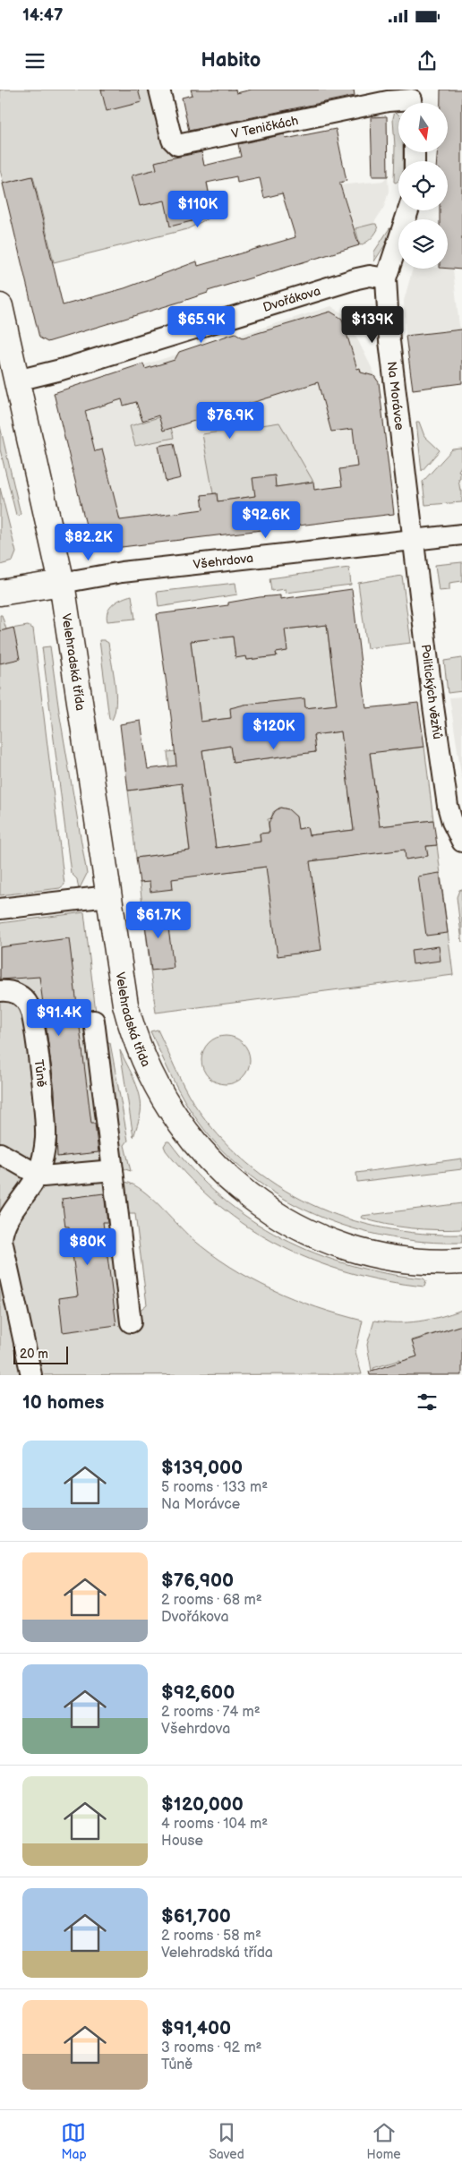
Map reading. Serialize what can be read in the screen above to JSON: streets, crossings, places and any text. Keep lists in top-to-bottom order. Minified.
{"streets":{"main road":["Velehradská třída"],"street":["V Teničkách","Dvořákova","Na Morávce","Všehrdova","Politických vězňů","Tůně"]},"crossings":[["Dvořákova","Na Morávce"],["Dvořákova","Velehradská třída"],["Na Morávce","Všehrdova"],["Na Morávce","Politických vězňů"],["Všehrdova","Velehradská třída"],["Všehrdova","Politických vězňů"]],"scale_bar":"20 m","north":"bottom","page":{"status":"14:47","header":"Habito","price":["$110K","$65.9K","$139K","$76.9K","$92.6K","$82.2K","$120K","$61.7K","$91.4K","$80K"],"scale":"20 m","heading":"10 homes","list":[{"name":"$139,000","note":"5 rooms · 133 m² · Na Morávce"},{"name":"$76,900","note":"2 rooms · 68 m² · Dvořákova"},{"name":"$92,600","note":"2 rooms · 74 m² · Všehrdova"},{"name":"$120,000","note":"4 rooms · 104 m² · House"},{"name":"$61,700","note":"2 rooms · 58 m² · Velehradská třída"},{"name":"$91,400","note":"3 rooms · 92 m² · Tůně"}],"tabs":["Map","Saved","Home"]}}
